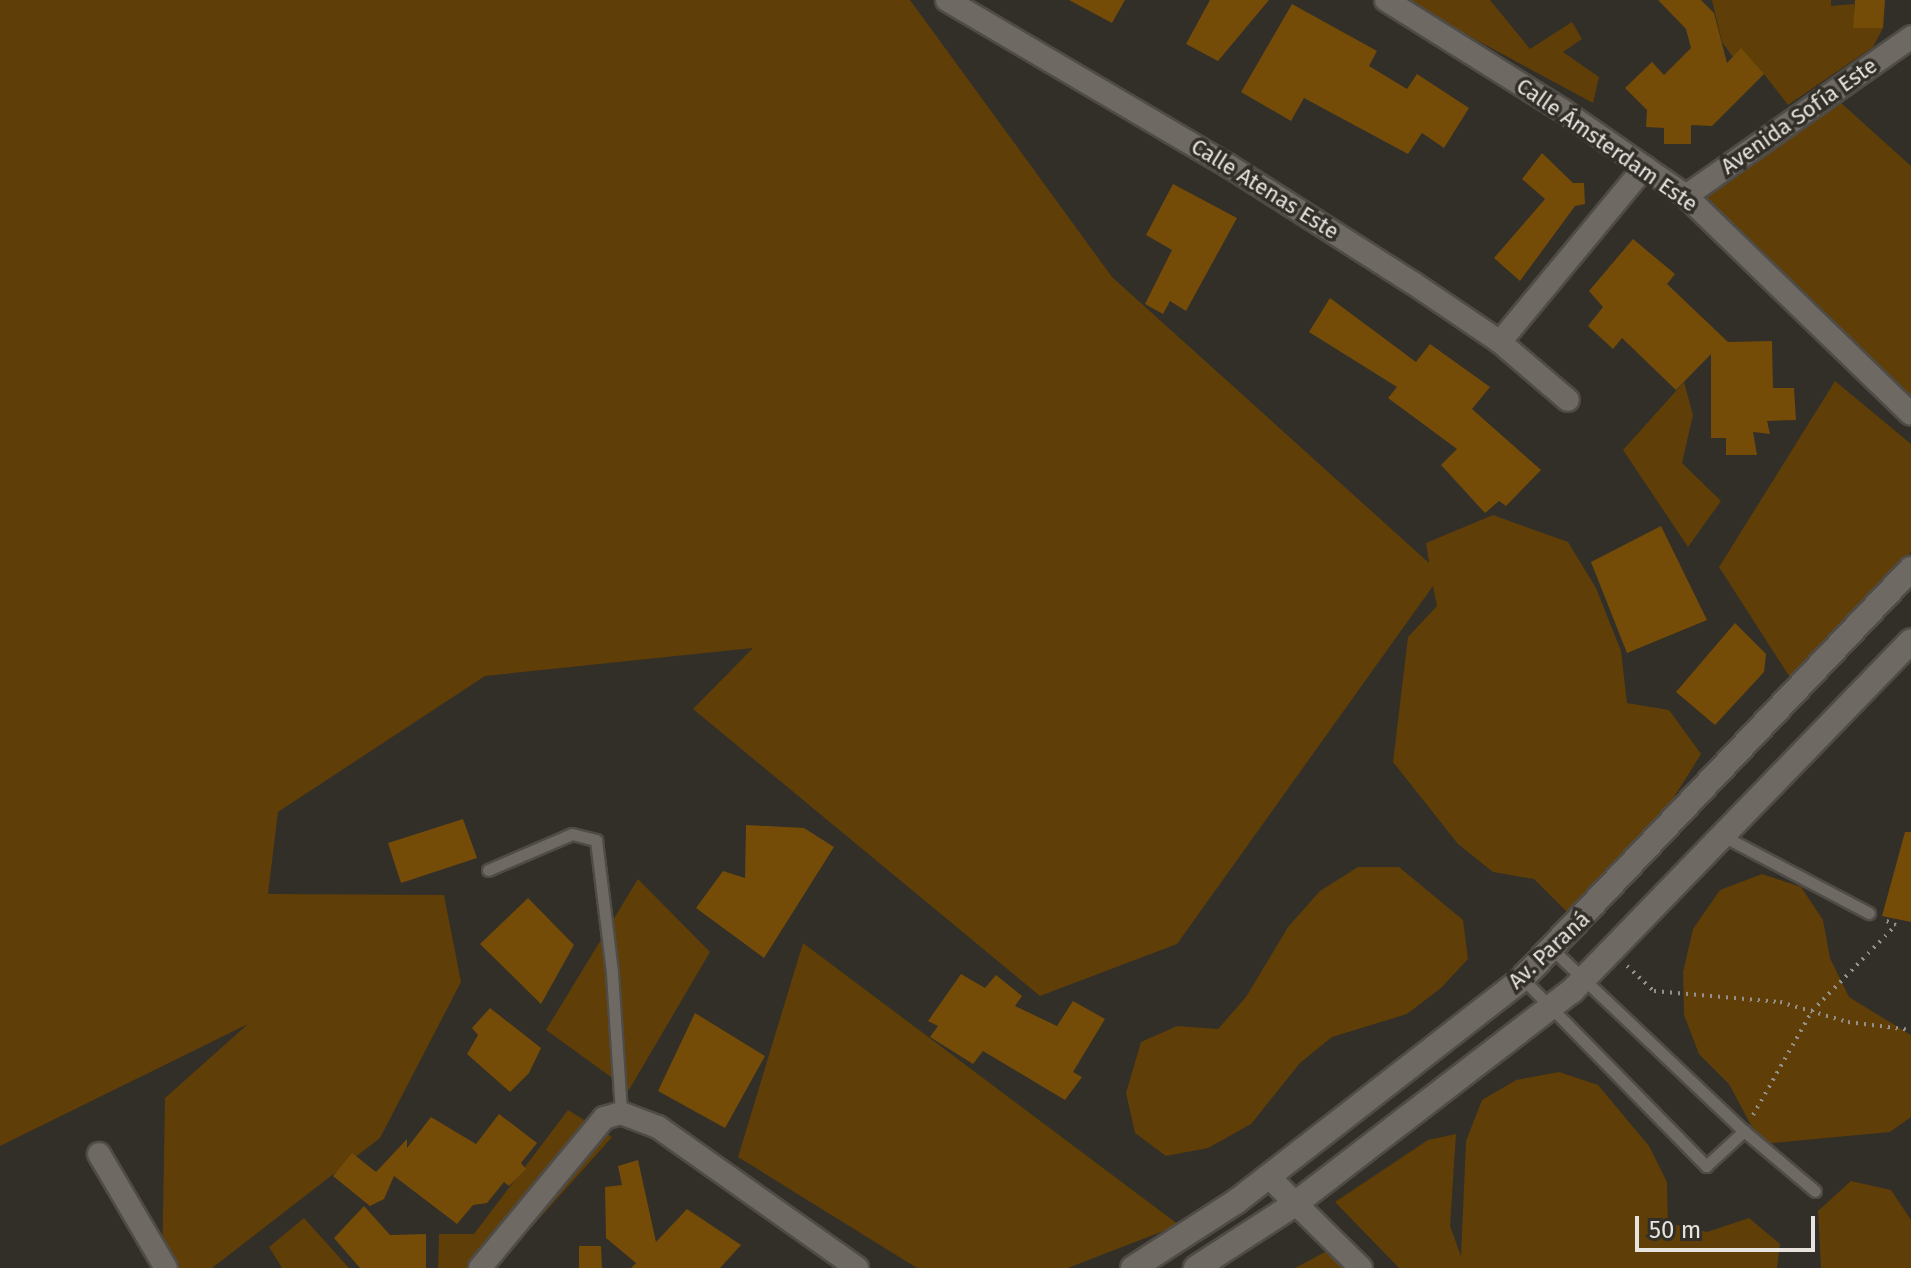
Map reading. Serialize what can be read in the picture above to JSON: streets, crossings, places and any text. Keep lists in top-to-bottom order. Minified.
{"streets":{"street":["Avenida Sofía Este","Calle Ámsterdam Este","Calle Atenas Este","Av. Paraná"]},"crossings":[["Avenida Sofía Este","Calle Ámsterdam Este"]],"scale_bar":"50 m"}
